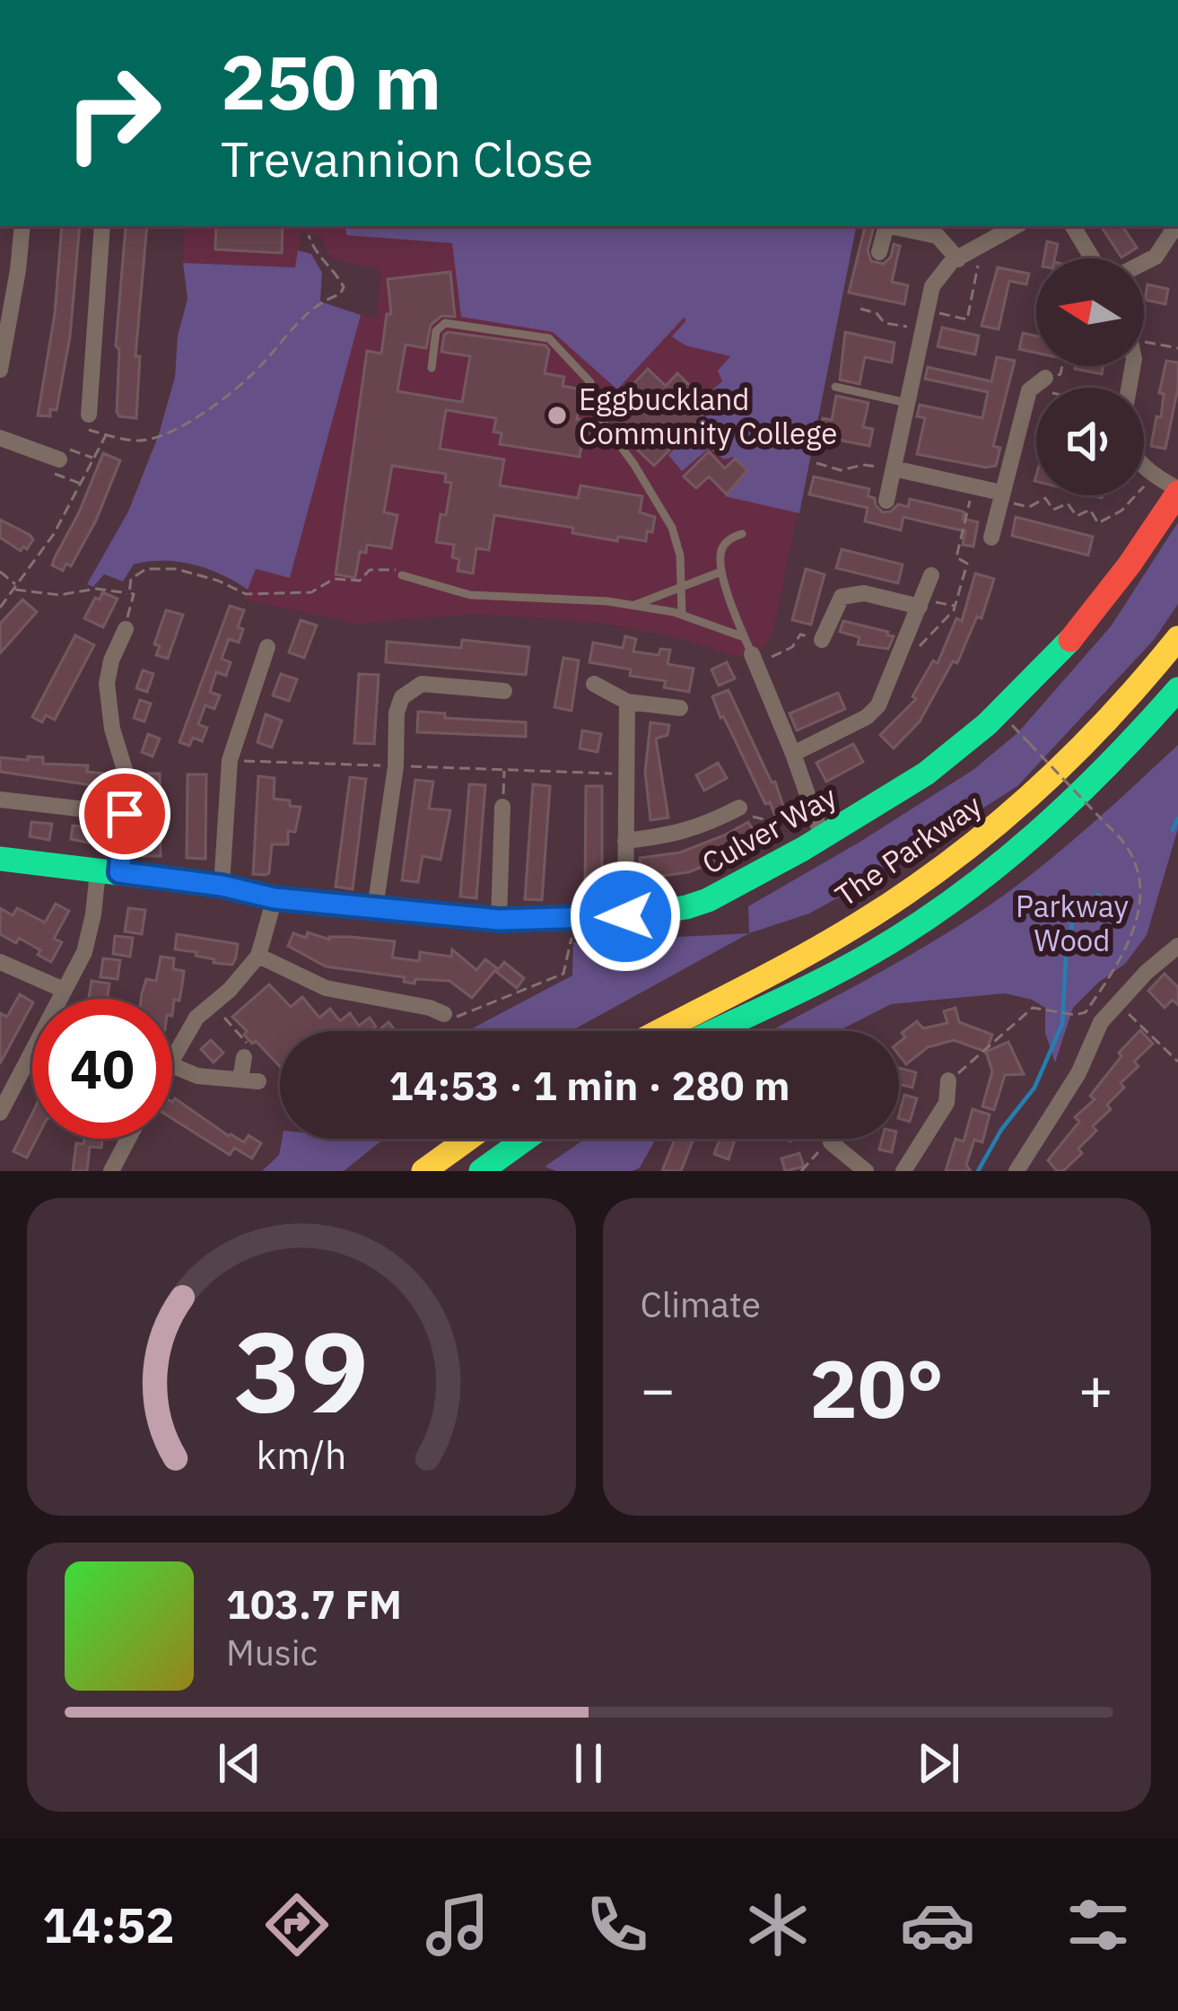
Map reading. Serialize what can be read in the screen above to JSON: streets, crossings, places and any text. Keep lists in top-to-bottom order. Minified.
{"streets":{"main road":["Culver Way","The Parkway"]},"parks":["Parkway Wood"],"places":["Eggbuckland Community College"],"north":"left","page":{"turn":["250 m","Trevannion Close"],"limit":"40","trip":"14:53 · 1 min · 280 m","tile":"Climate","heat":["−","20°","+"],"song":["103.7 FM","Music"],"tabs":"14:52","gauge":["39","km/h"]}}
